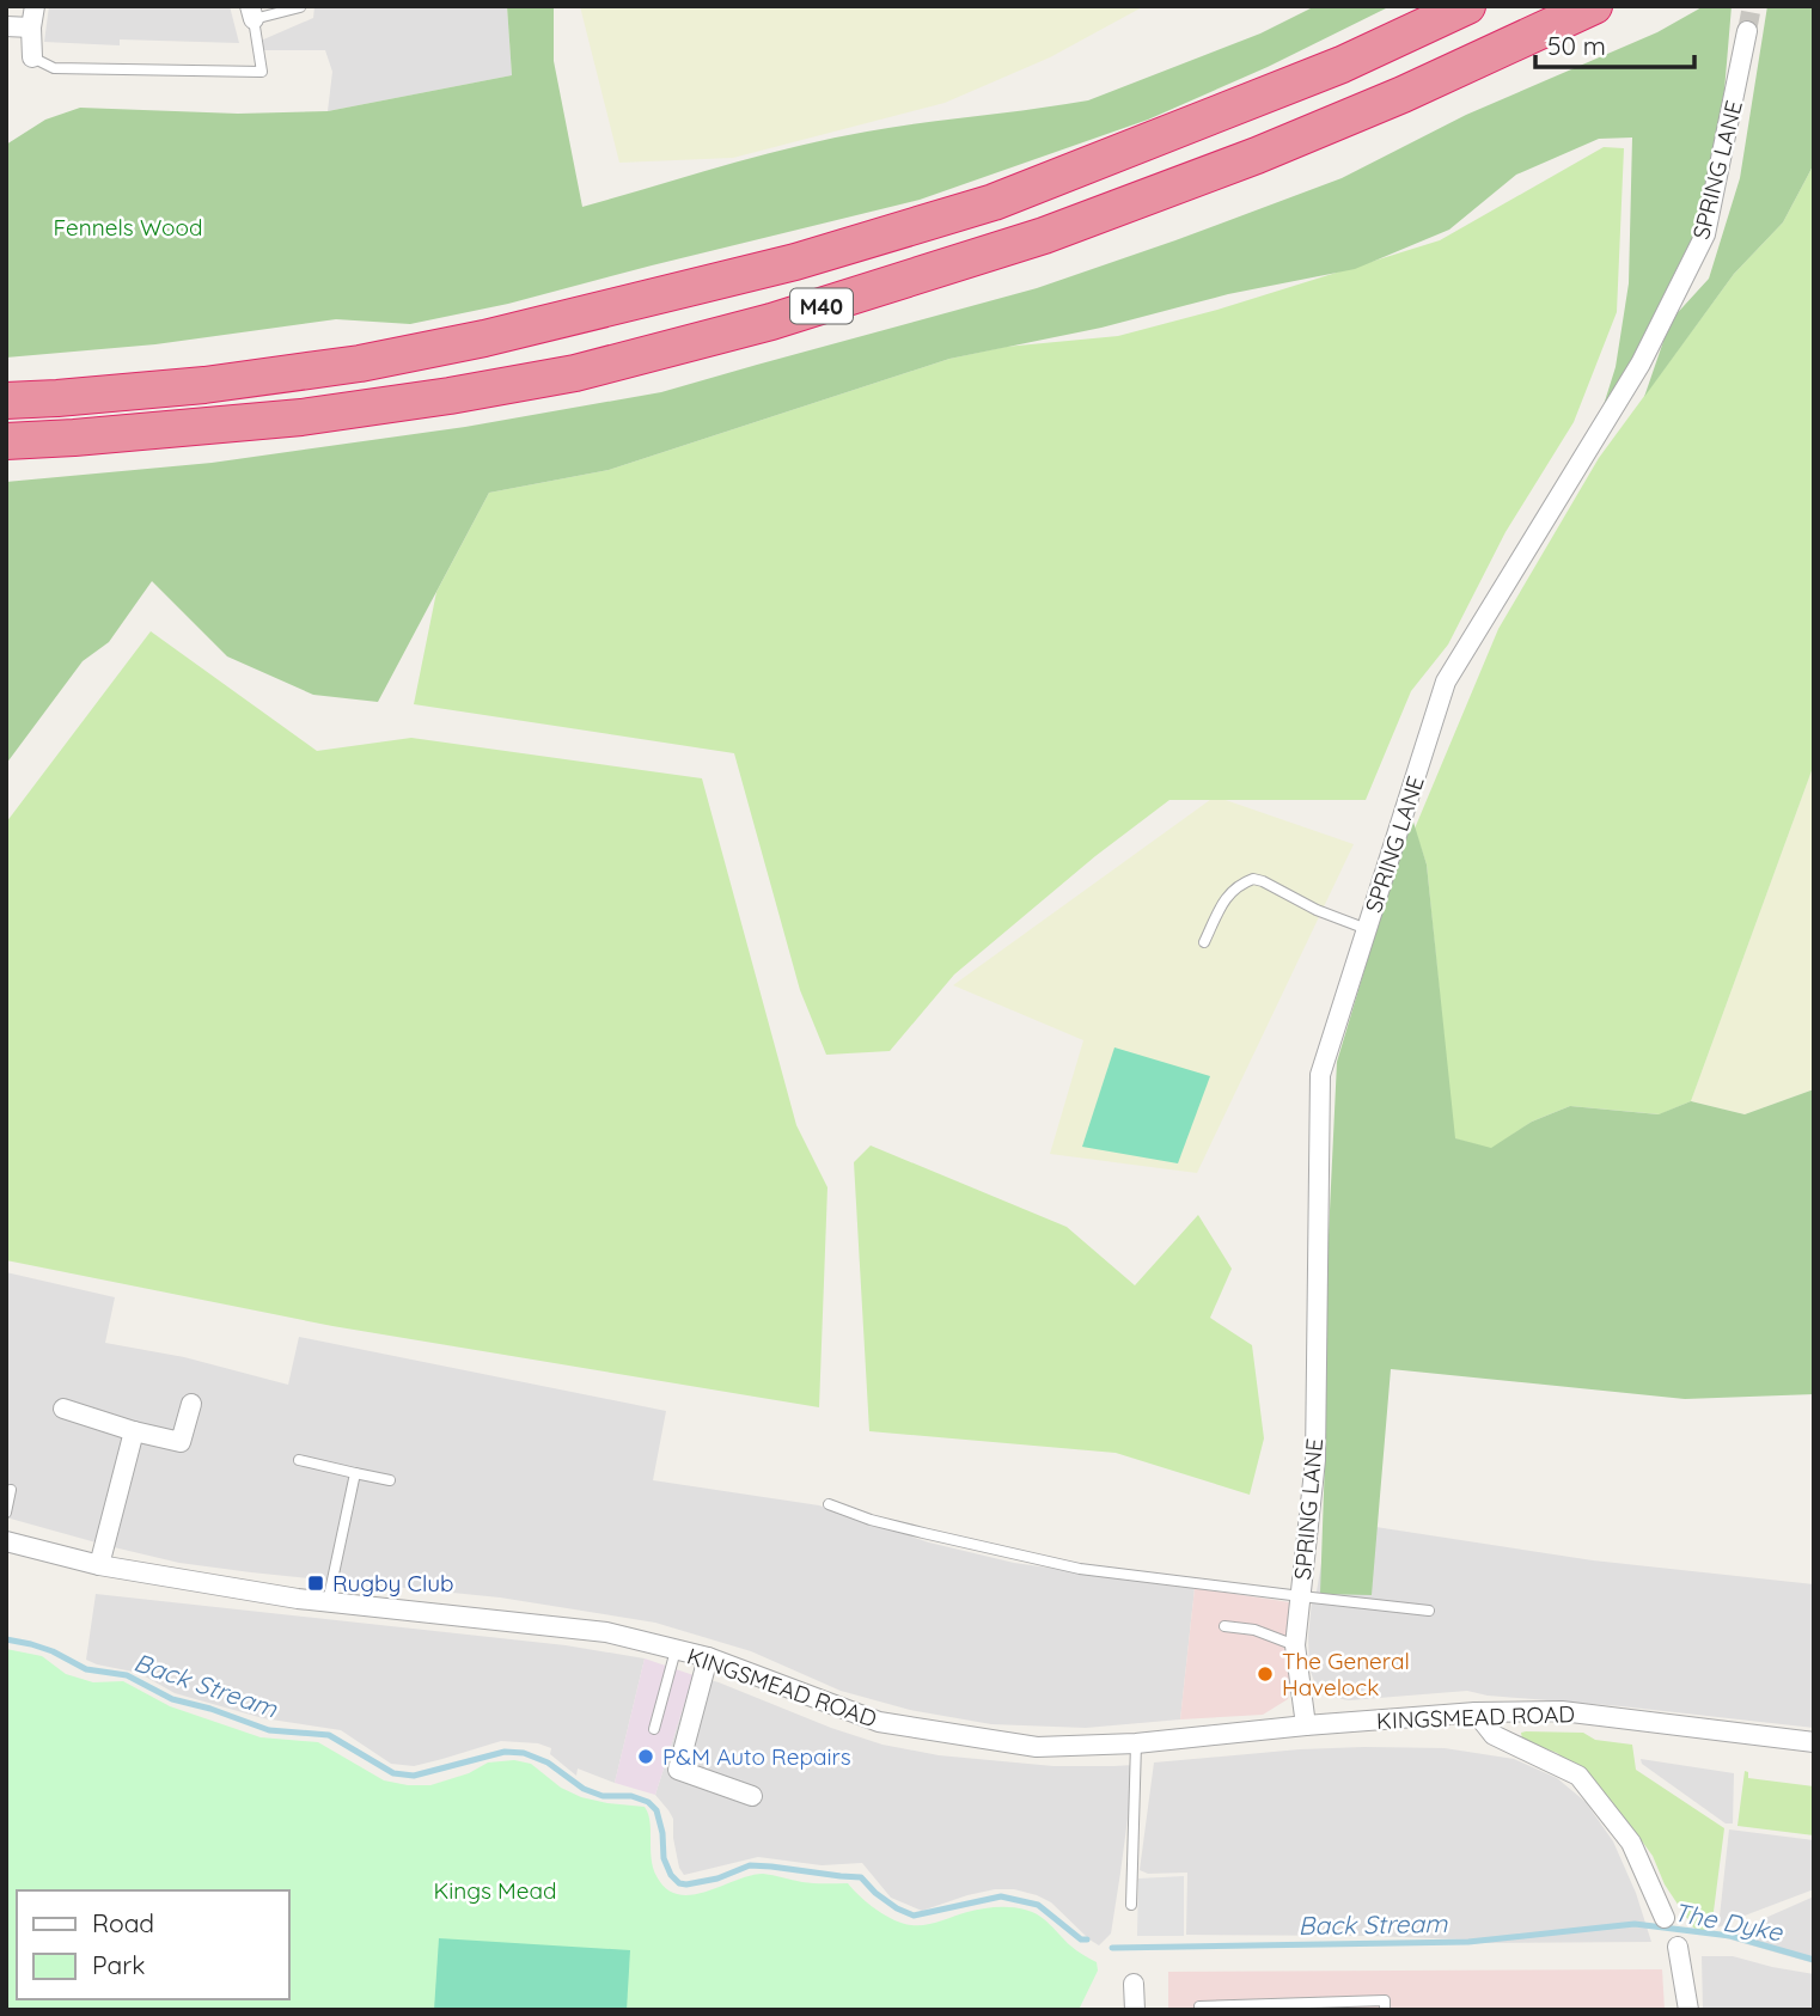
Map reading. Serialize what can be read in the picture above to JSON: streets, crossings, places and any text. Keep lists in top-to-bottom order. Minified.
{"streets":{"highway":["M40"],"street":["SPRING LANE","KINGSMEAD ROAD"]},"crossings":[["SPRING LANE","KINGSMEAD ROAD"]],"water":["Back Stream","The Dyke"],"parks":["Fennels Wood","Kings Mead"],"places":{"transit":["Rugby Club"],"other":["The General Havelock","P&M Auto Repairs"]},"legend":["Road","Park"],"scale_bar":"50 m"}
